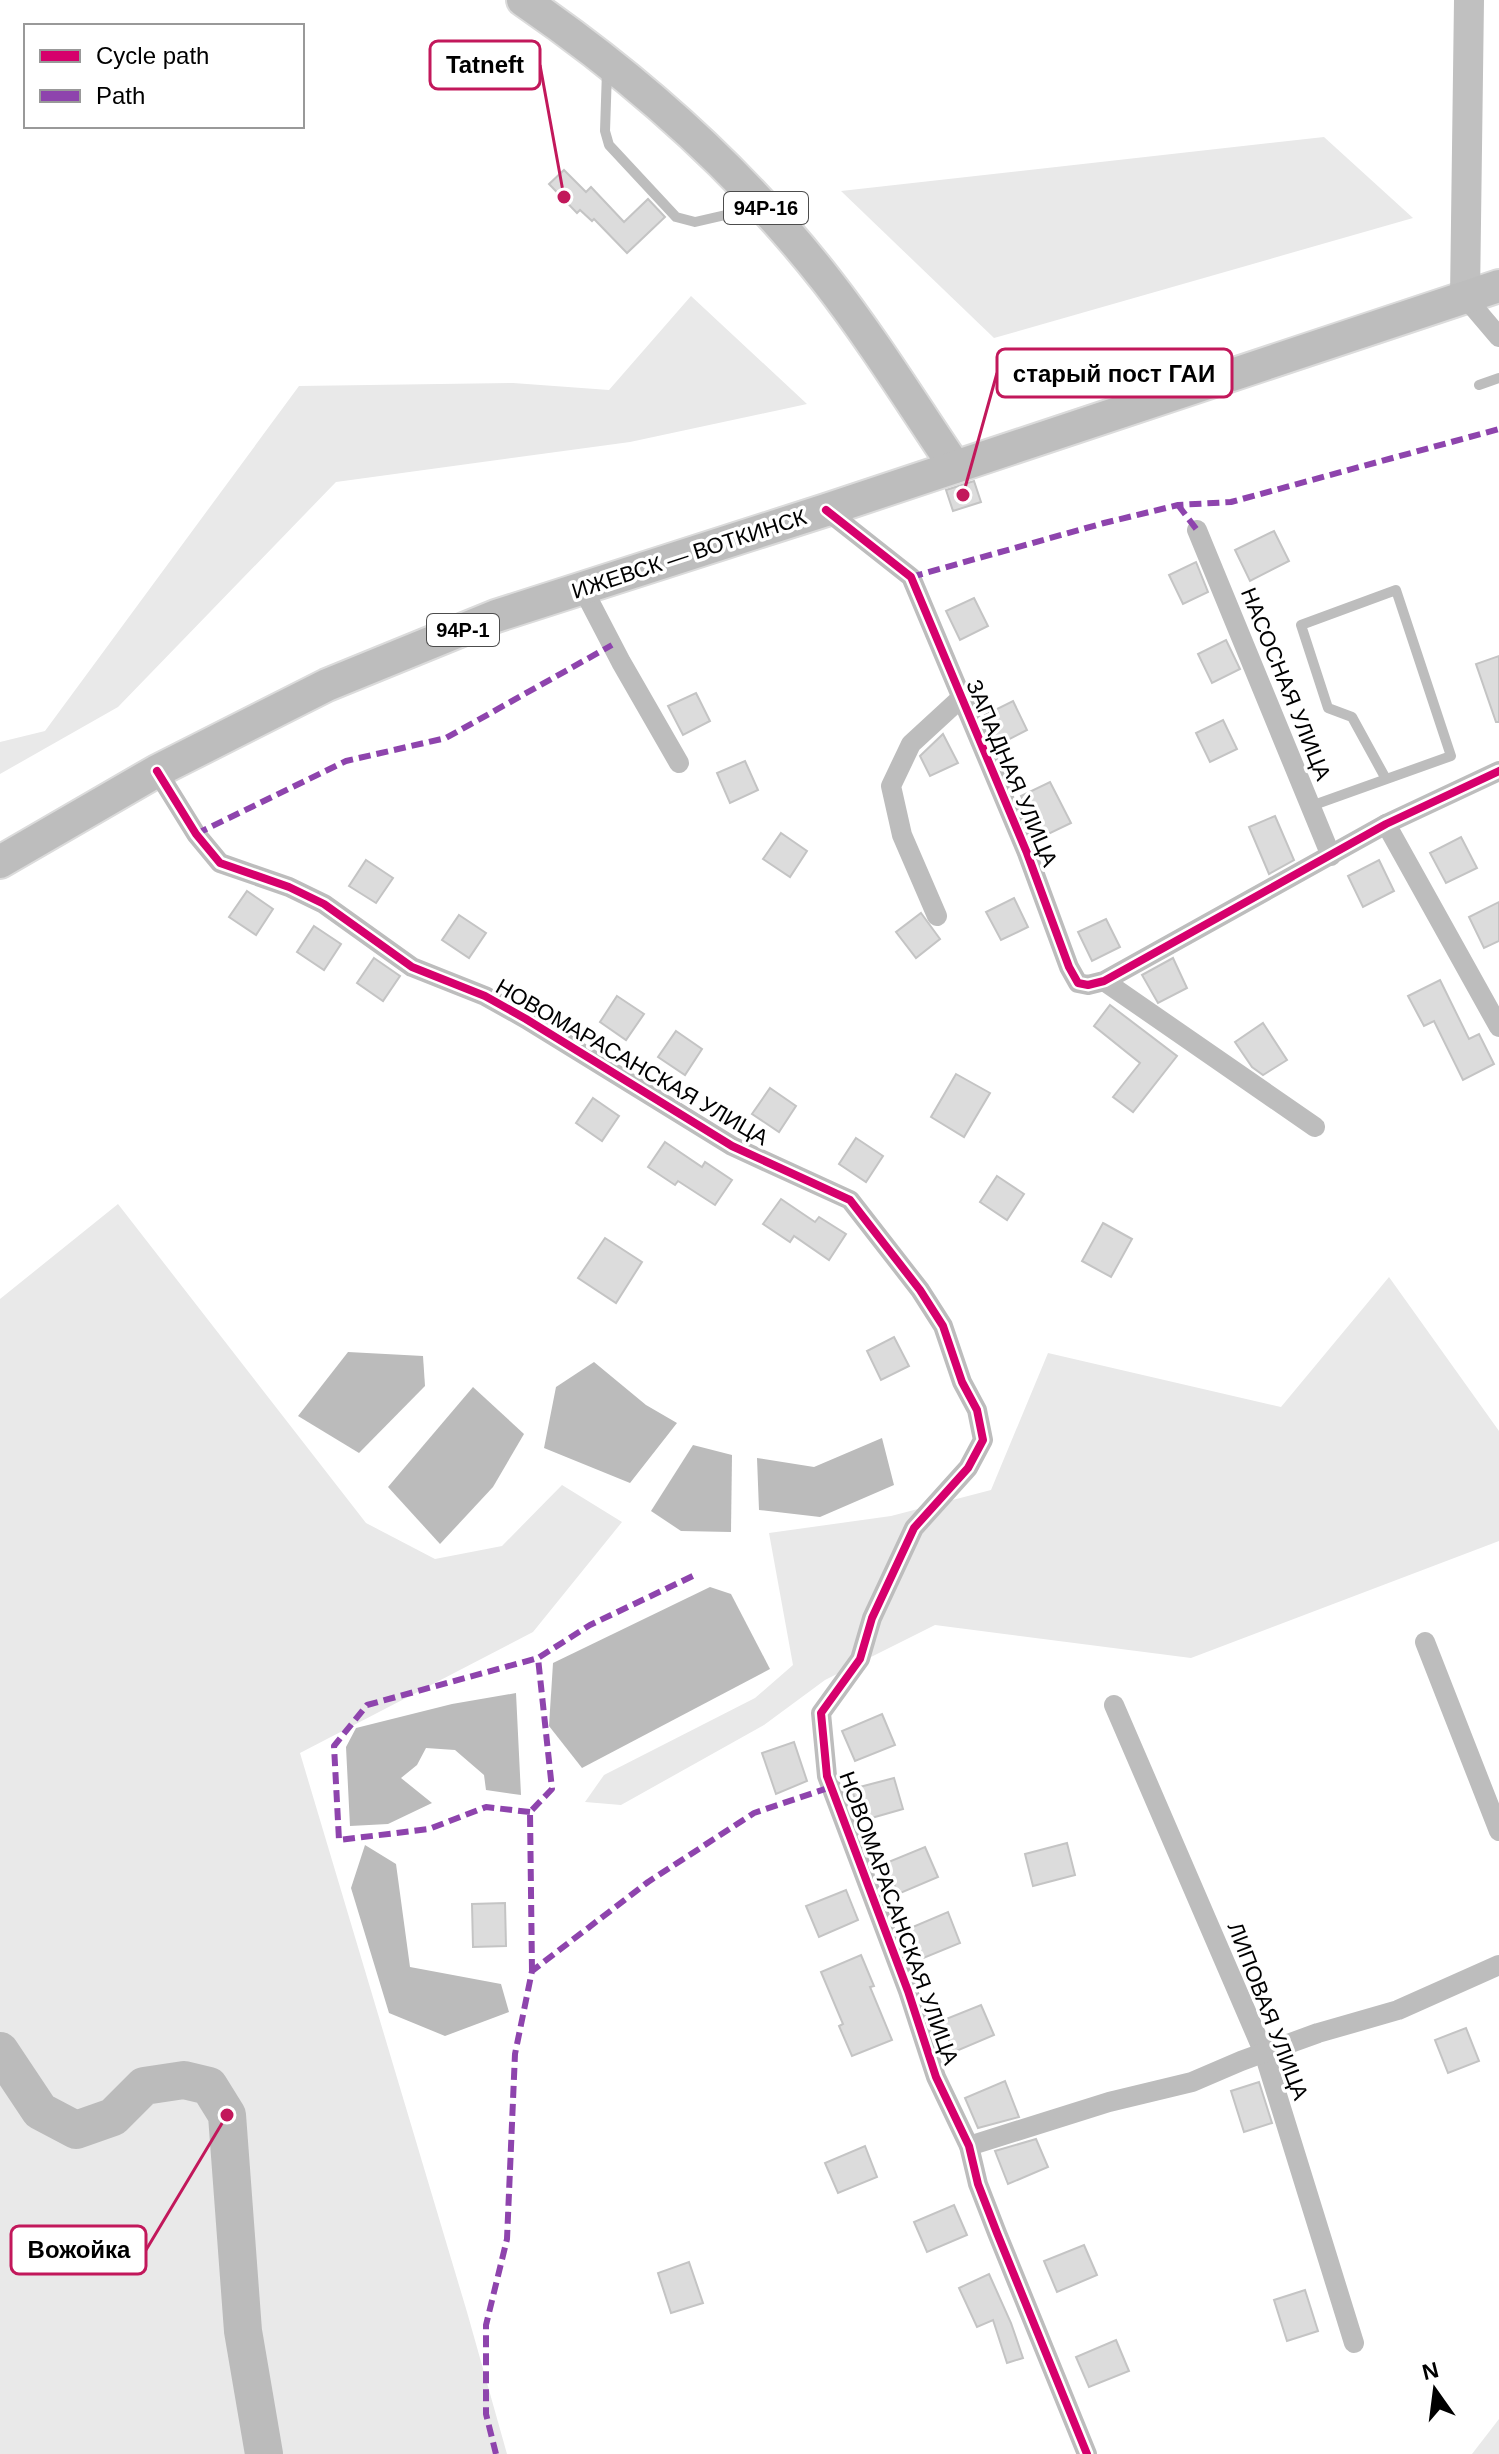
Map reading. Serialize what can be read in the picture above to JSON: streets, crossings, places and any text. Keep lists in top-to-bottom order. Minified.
{"streets":{"main road":["94Р-16","ИЖЕВСК — ВОТКИНСК","94Р-1"],"street":["НАСОСНАЯ УЛИЦА","ЗАПАДНАЯ УЛИЦА","НОВОМАРАСАНСКАЯ УЛИЦА","ЛИПОВАЯ УЛИЦА"]},"crossings":[["94Р-16","ИЖЕВСК — ВОТКИНСК"],["ИЖЕВСК — ВОТКИНСК","ЗАПАДНАЯ УЛИЦА"],["ИЖЕВСК — ВОТКИНСК","НОВОМАРАСАНСКАЯ УЛИЦА"]],"places":["Tatneft","старый пост ГАИ","Вожойка"],"legend":["Cycle path","Path"],"north":"top"}
